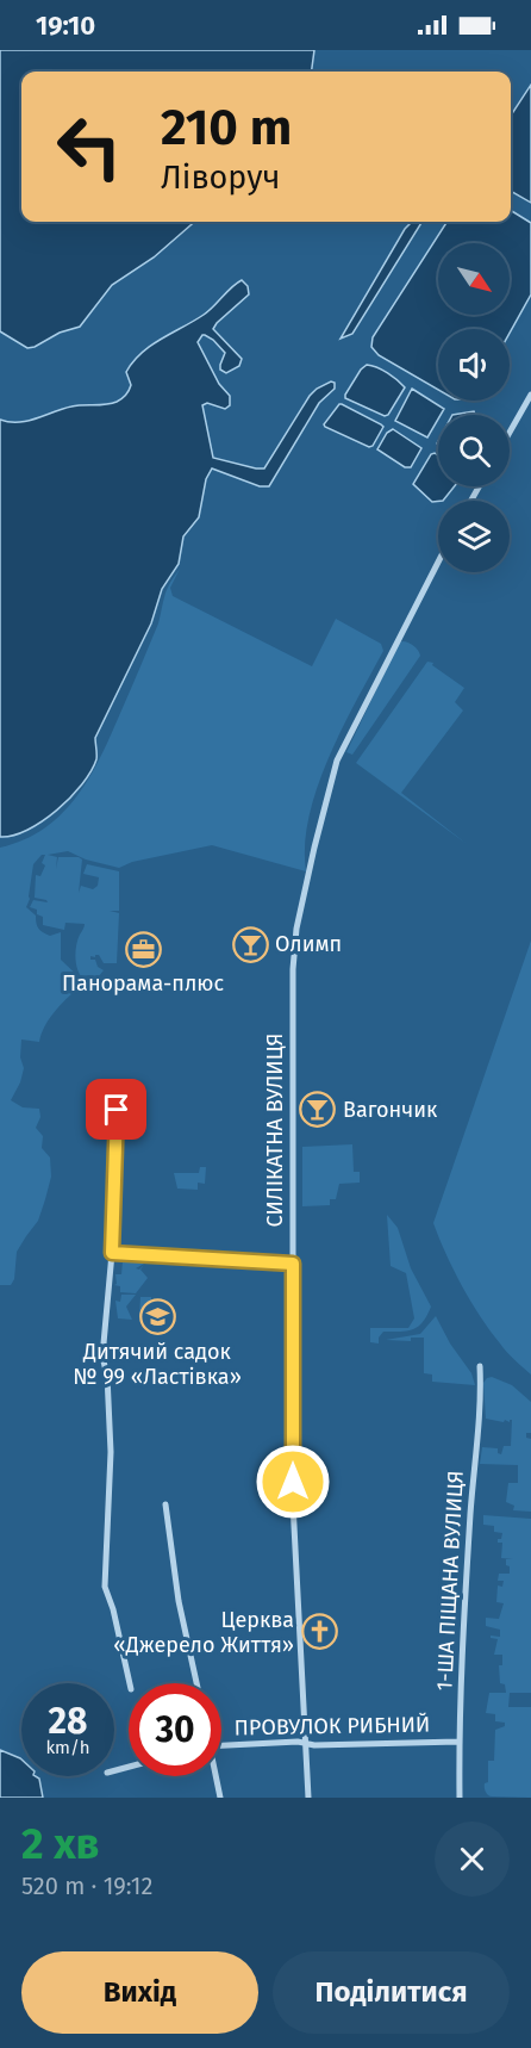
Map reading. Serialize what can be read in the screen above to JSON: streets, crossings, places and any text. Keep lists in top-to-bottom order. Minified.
{"streets":{"street":["СИЛІКАТНА ВУЛИЦЯ","1-ША ПІЩАНА ВУЛИЦЯ","ПРОВУЛОК РИБНИЙ"]},"crossings":[["СИЛІКАТНА ВУЛИЦЯ","ПРОВУЛОК РИБНИЙ"],["1-ША ПІЩАНА ВУЛИЦЯ","ПРОВУЛОК РИБНИЙ"]],"places":{"bar":["Олимп","Вагончик"],"office":["Панорама-плюс"],"school or university":["Дитячий садок № 99 «Ластівка»"],"church":["Церква «Джерело Життя»"]},"north":"bottom right","page":{"status":"19:10","turn":["210 m","Ліворуч"],"speed":"28 km/h","limit":"30","heading":["2 хв","520 m · 19:12"],"buttons":["Вихід","Поділитися"]}}
